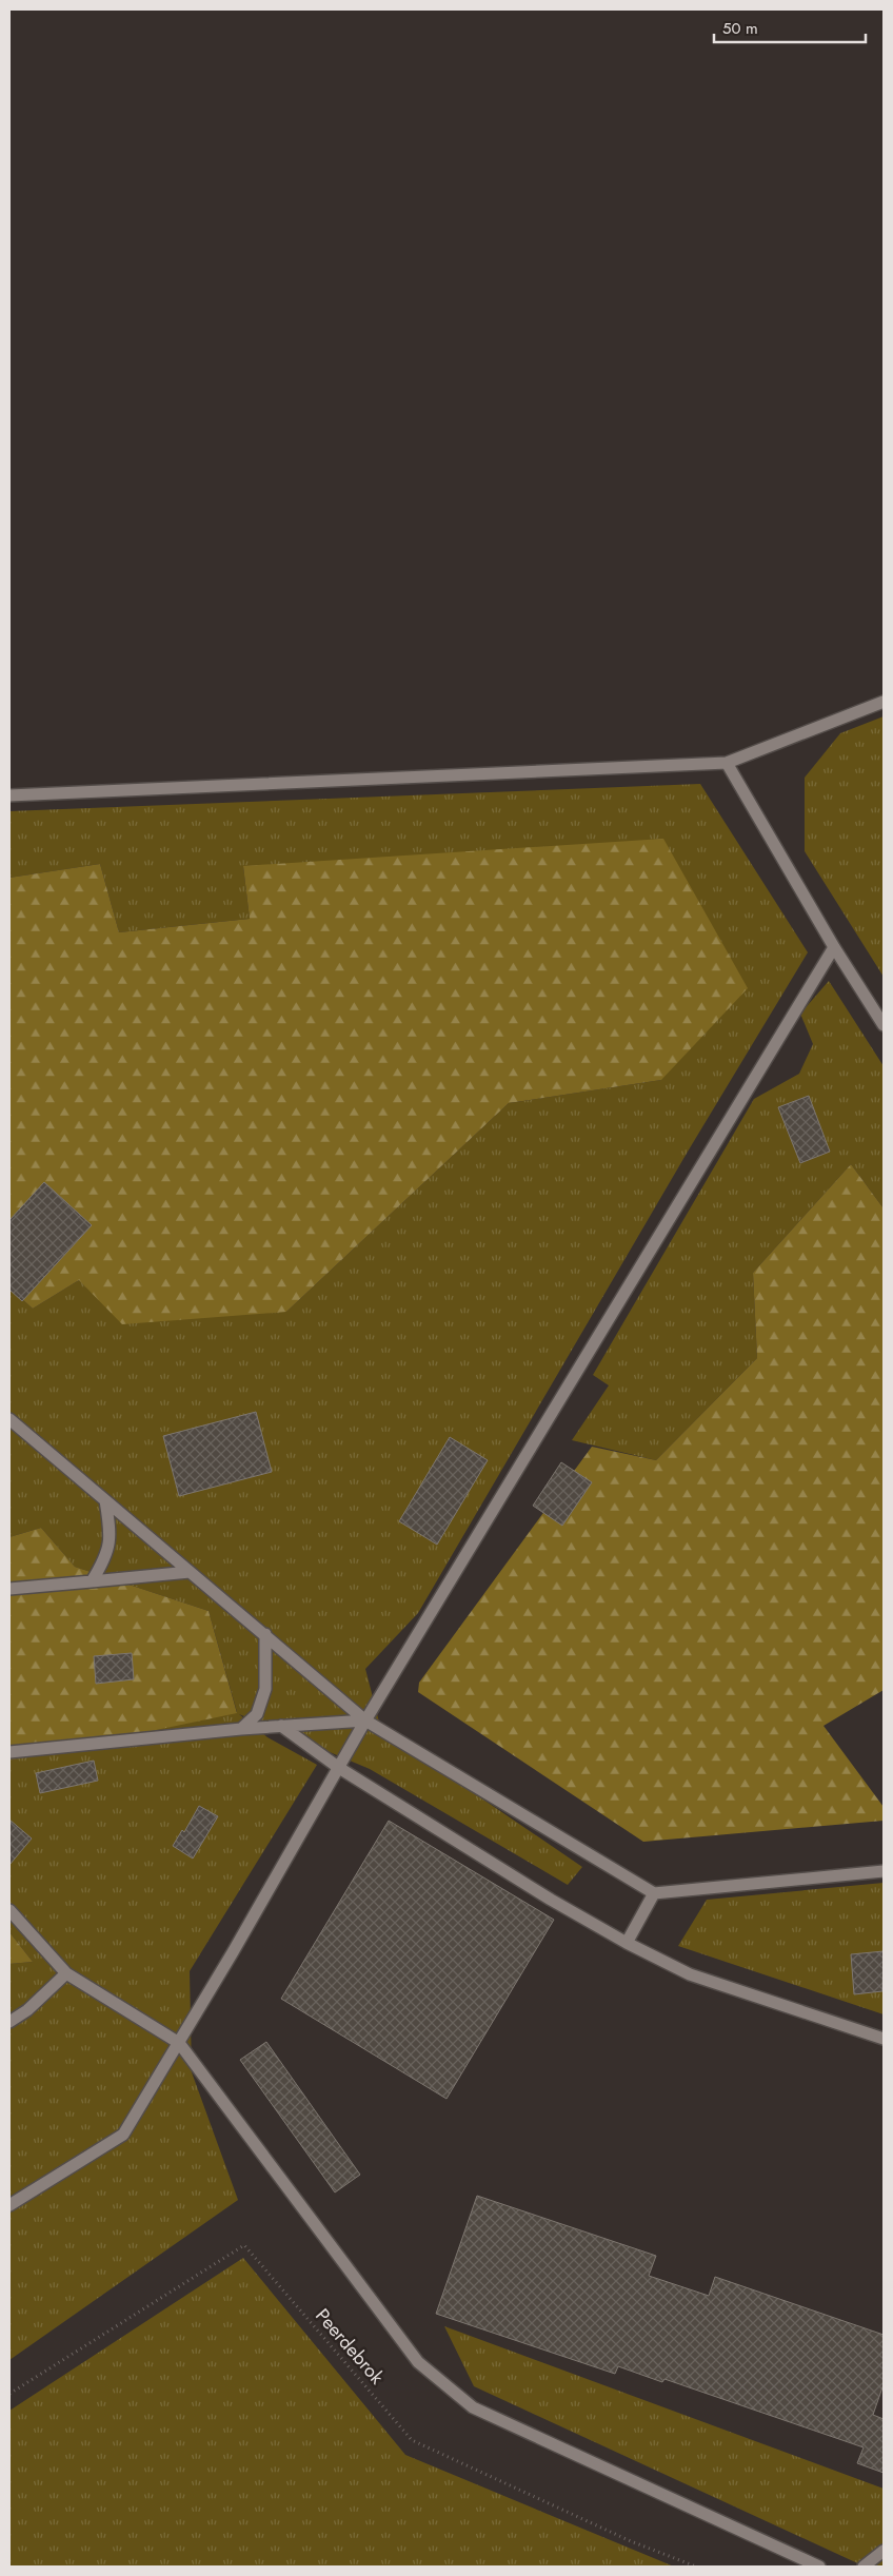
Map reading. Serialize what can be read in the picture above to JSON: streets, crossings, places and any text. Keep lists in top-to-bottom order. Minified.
{"streets":{"path":["Peerdebrok"]},"scale_bar":"50 m"}
